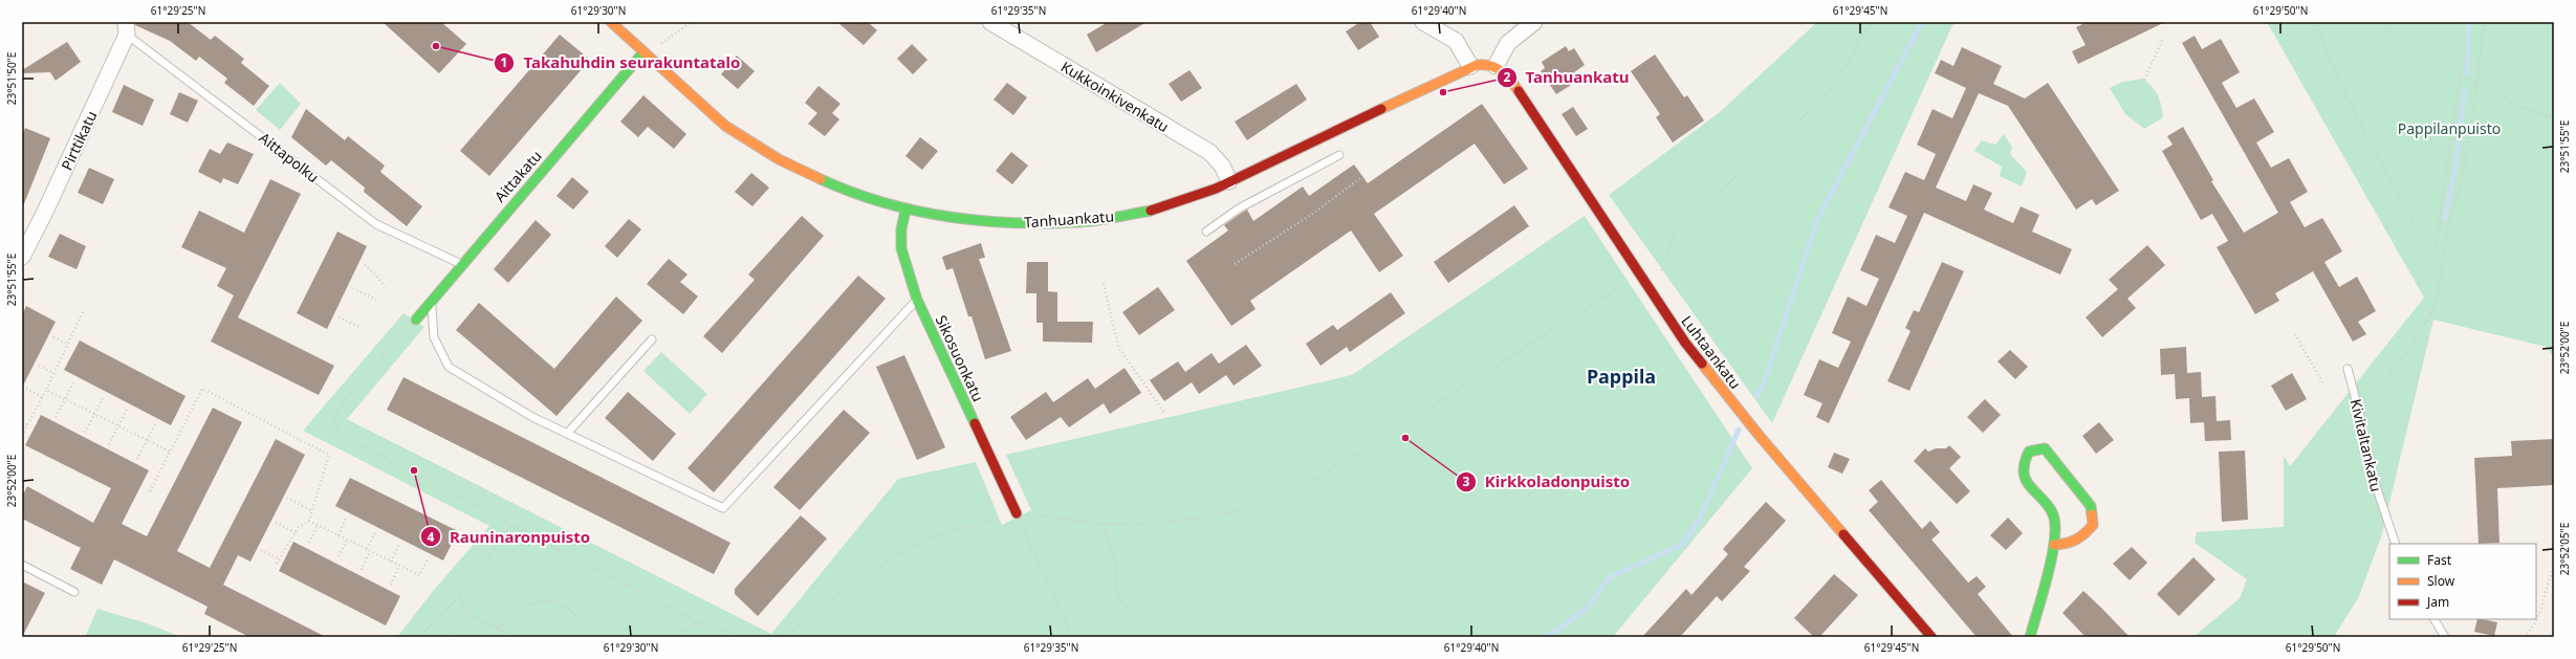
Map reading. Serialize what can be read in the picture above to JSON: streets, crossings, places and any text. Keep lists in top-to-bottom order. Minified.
{"streets":{"street":["Kukkoinkivenkatu","Pirttikatu","Aittakatu","Tanhuankatu","Luhtaankatu","Sikosuonkatu"],"lane":["Aittapolku","Kivitaltankatu"]},"crossings":[["Kukkoinkivenkatu","Tanhuankatu"],["Pirttikatu","Aittapolku"],["Aittapolku","Aittakatu"],["Aittakatu","Tanhuankatu"],["Tanhuankatu","Luhtaankatu"],["Tanhuankatu","Sikosuonkatu"]],"districts":["Pappila"],"parks":["Pappilanpuisto"],"places":["Takahuhdin seurakuntatalo","Tanhuankatu","Kirkkoladonpuisto","Rauninaronpuisto"],"legend":["Fast","Slow","Jam"],"coordinates":["61°29'25\"N","61°29'30\"N","61°29'35\"N","61°29'40\"N","61°29'45\"N","61°29'50\"N","23°51'50\"E","23°51'55\"E","23°52'00\"E","23°52'05\"E"]}
